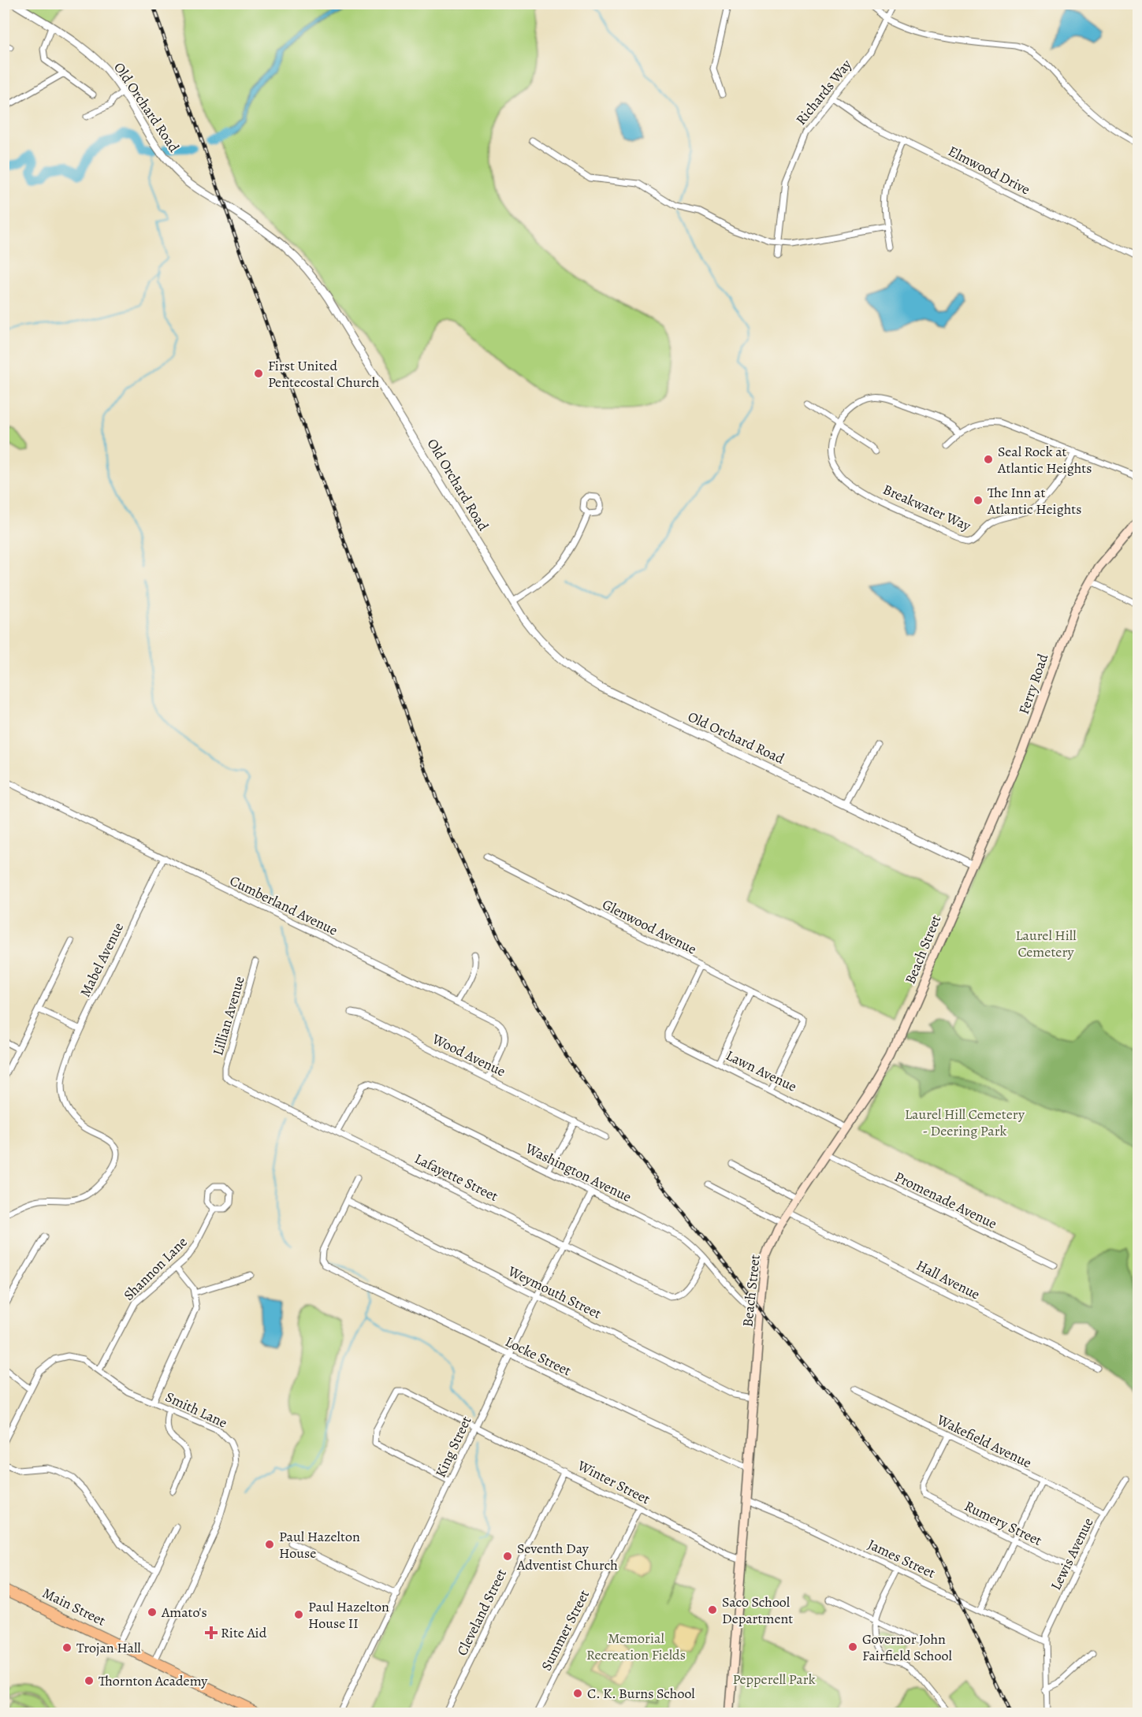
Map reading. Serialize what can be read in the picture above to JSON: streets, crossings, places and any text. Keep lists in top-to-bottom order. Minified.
{"streets":{"main road":["Ferry Road","Beach Street","Main Street"],"street":["Richards Way","Old Orchard Road","Elmwood Drive","Breakwater Way","Cumberland Avenue","Glenwood Avenue","Mabel Avenue","Lillian Avenue","Wood Avenue","Lawn Avenue","Washington Avenue","Lafayette Street","Promenade Avenue","Shannon Lane","Hall Avenue","Weymouth Street","Locke Street","Smith Lane","Wakefield Avenue","King Street","Winter Street","Rumery Street","Lewis Avenue","James Street","Cleveland Street","Summer Street"]},"crossings":[["Richards Way","Elmwood Drive"],["Old Orchard Road","Ferry Road"],["Old Orchard Road","Beach Street"],["Ferry Road","Beach Street"],["Cumberland Avenue","Mabel Avenue"],["Cumberland Avenue","Wood Avenue"],["Glenwood Avenue","Lawn Avenue"],["Beach Street","Lawn Avenue"],["Beach Street","Washington Avenue"],["Beach Street","Promenade Avenue"],["Beach Street","Hall Avenue"],["Beach Street","Weymouth Street"],["Beach Street","Locke Street"],["Beach Street","Winter Street"],["Beach Street","James Street"],["Lillian Avenue","Lafayette Street"],["Washington Avenue","Lafayette Street"],["Washington Avenue","King Street"],["Lafayette Street","King Street"],["Shannon Lane","Smith Lane"],["Weymouth Street","Locke Street"],["Weymouth Street","King Street"],["Locke Street","King Street"],["Smith Lane","Main Street"],["Wakefield Avenue","Rumery Street"],["Wakefield Avenue","Lewis Avenue"],["King Street","Winter Street"],["Winter Street","Cleveland Street"],["Winter Street","Summer Street"],["Rumery Street","Lewis Avenue"],["Lewis Avenue","James Street"]],"parks":["Laurel Hill Cemetery","Laurel Hill Cemetery - Deering Park","Memorial Recreation Fields","Pepperell Park"],"places":{"other":["First United Pentecostal Church","Seal Rock at Atlantic Heights","The Inn at Atlantic Heights","Paul Hazelton House","Seventh Day Adventist Church","Saco School Department","Amato's","Paul Hazelton House II","Governor John Fairfield School","Trojan Hall","Thornton Academy","C. K. Burns School"],"health":["Rite Aid"]}}
